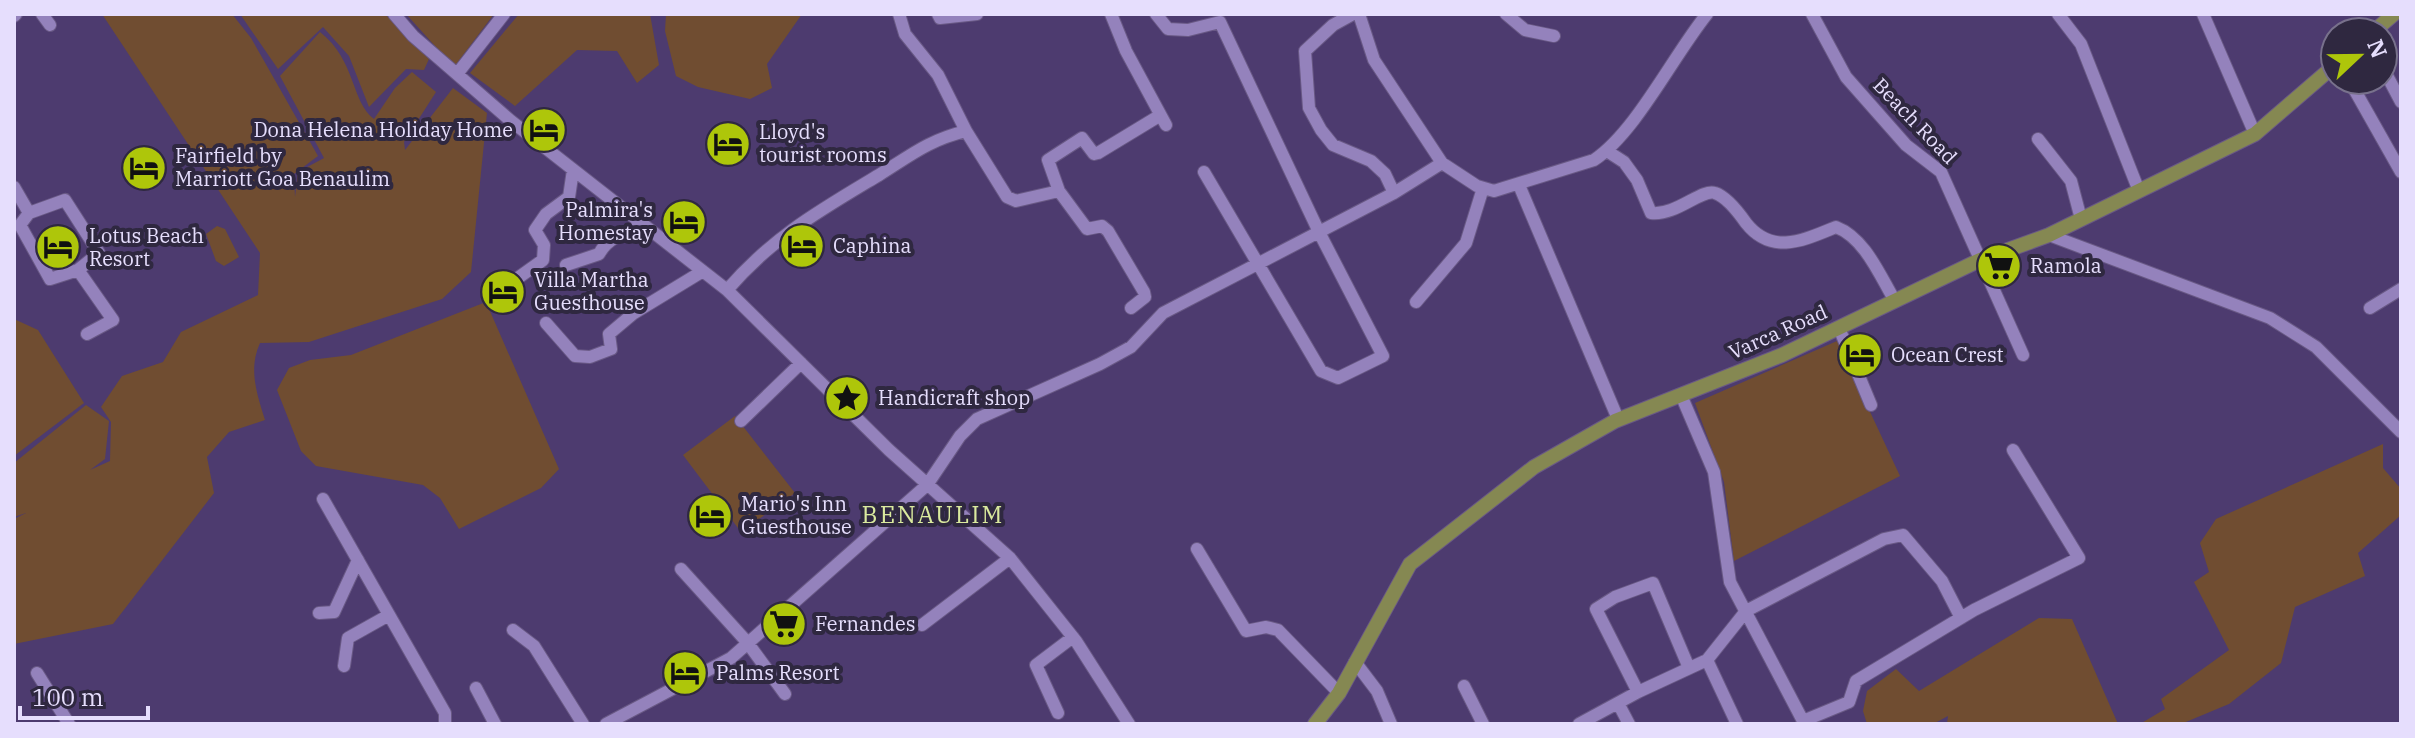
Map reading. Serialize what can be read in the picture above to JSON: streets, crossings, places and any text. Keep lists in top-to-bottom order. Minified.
{"streets":{"main road":["Varca Road"],"street":["Beach Road"]},"crossings":[["Beach Road","Varca Road"]],"districts":["BENAULIM"],"places":{"hotel":["Dona Helena Holiday Home","Lloyd's tourist rooms","Fairfield by Marriott Goa Benaulim","Palmira's Homestay","Caphina","Lotus Beach Resort","Villa Martha Guesthouse","Ocean Crest","Mario's Inn Guesthouse","Palms Resort"],"supermarket":["Ramola","Fernandes"],"place":["Handicraft shop"]},"scale_bar":"100 m","north":"right"}
